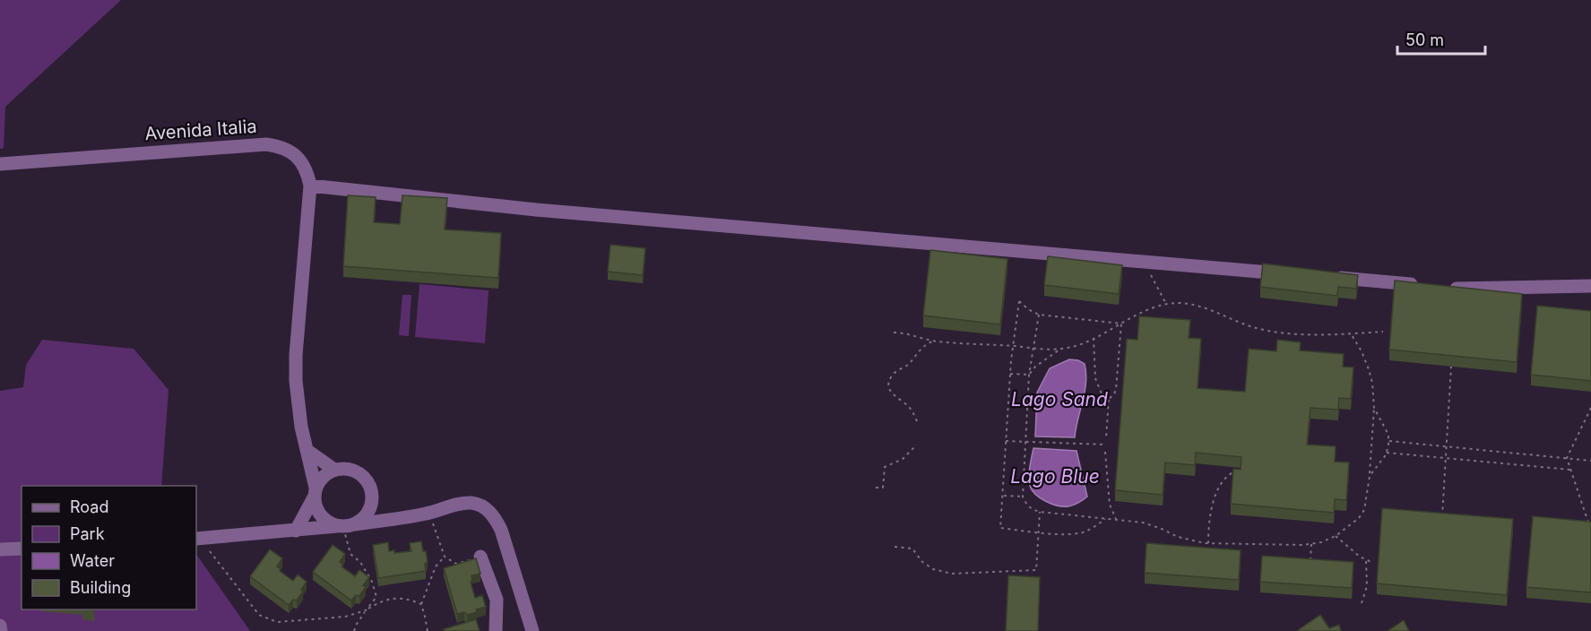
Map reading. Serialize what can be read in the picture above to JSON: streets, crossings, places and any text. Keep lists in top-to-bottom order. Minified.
{"streets":{"street":["Avenida Italia"]},"water":["Lago Sand","Lago Blue"],"legend":["Road","Park","Water","Building"],"scale_bar":"50 m"}
